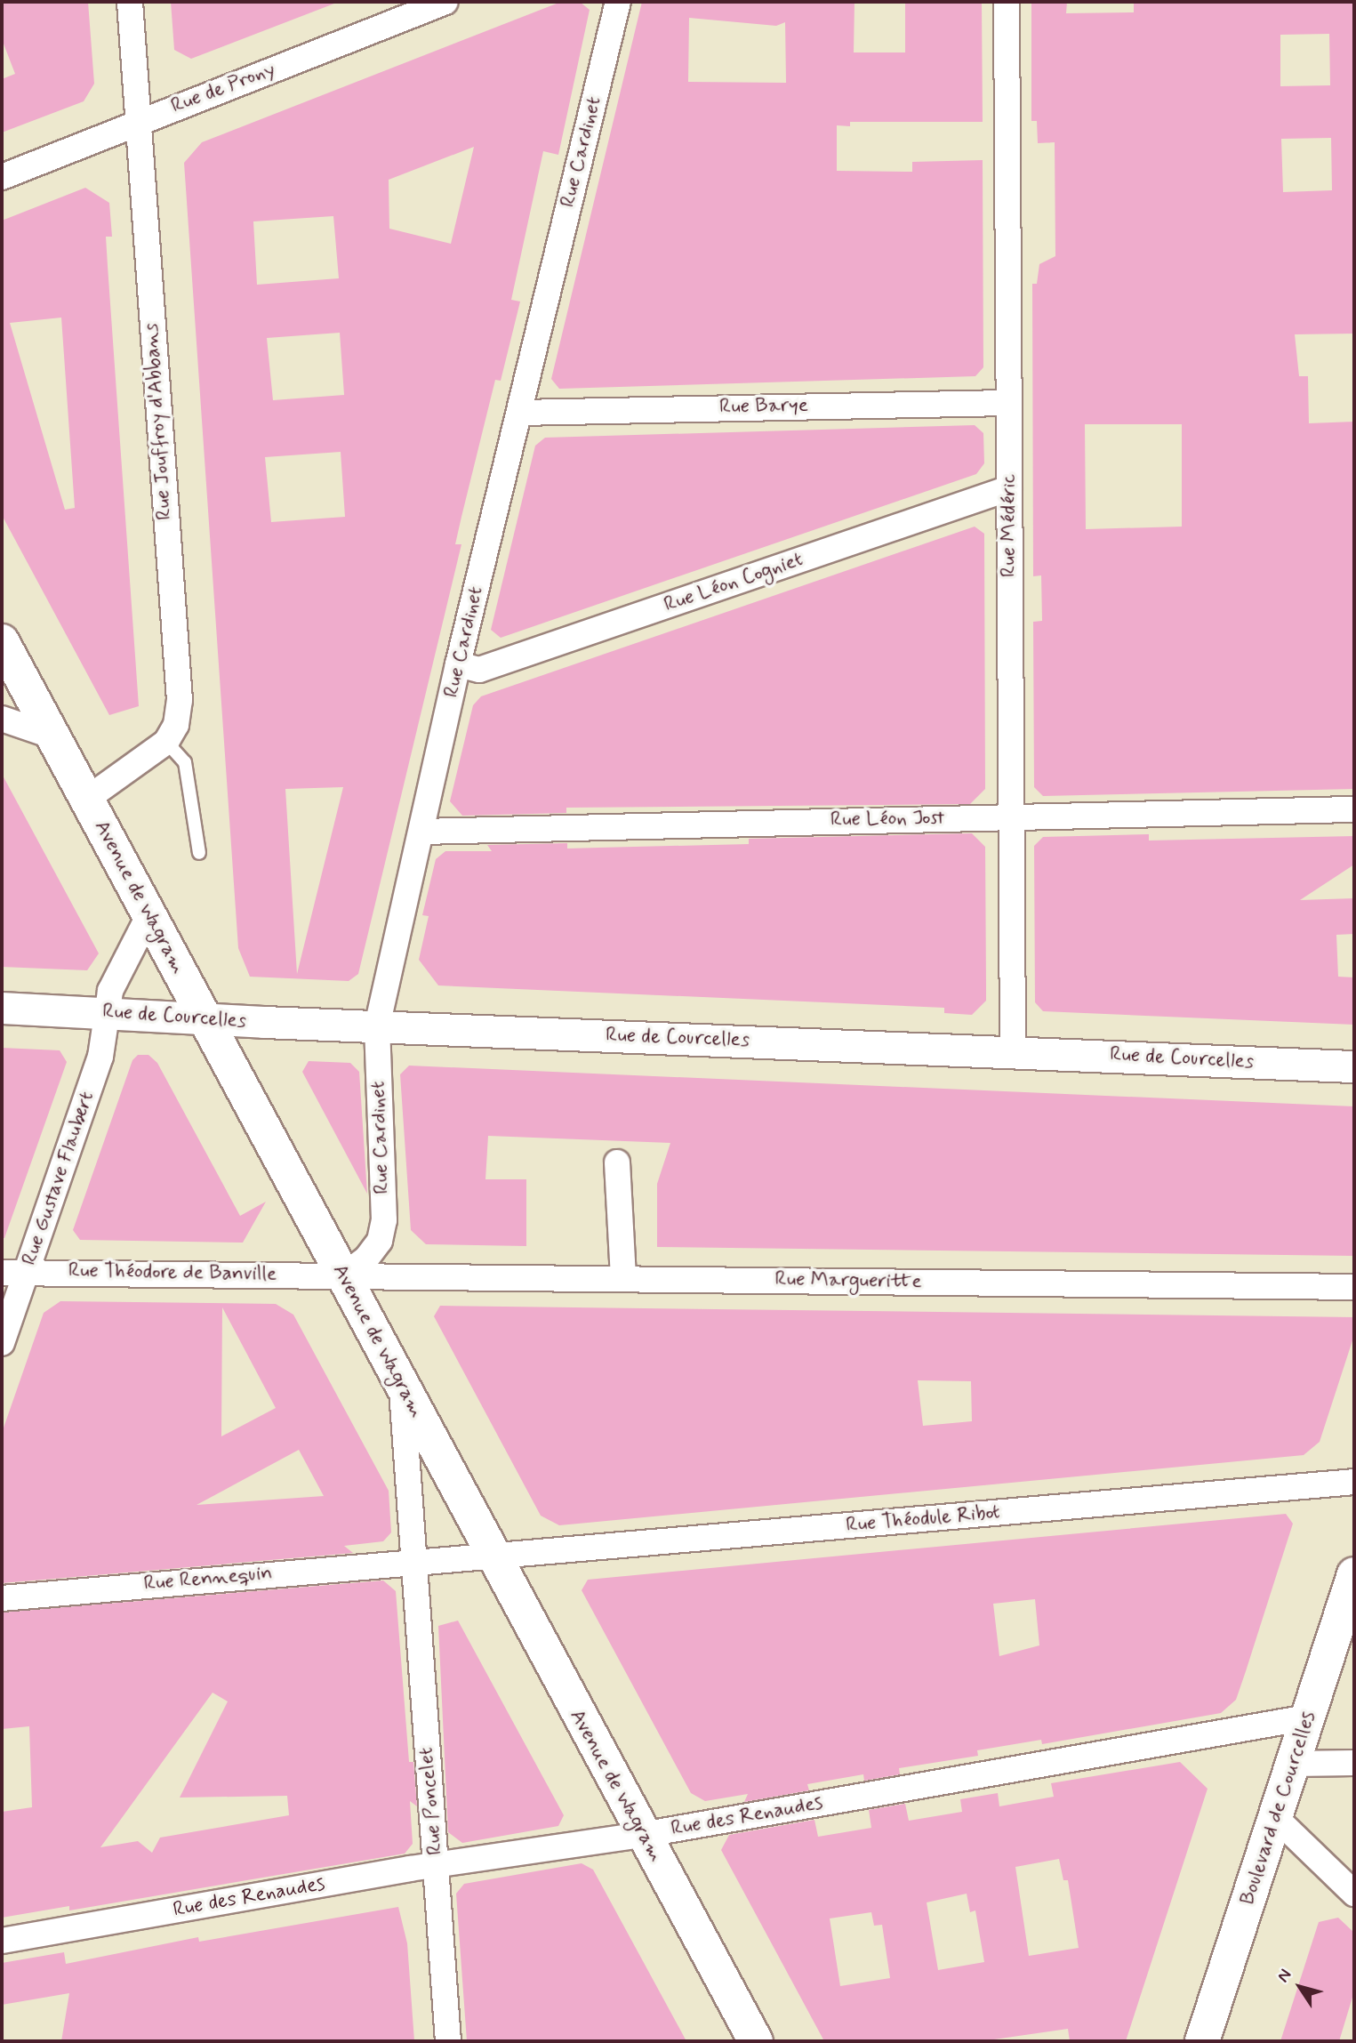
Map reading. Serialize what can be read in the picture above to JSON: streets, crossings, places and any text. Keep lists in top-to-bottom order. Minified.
{"streets":{"main road":["Avenue de Wagram","Boulevard de Courcelles"],"street":["Rue de Prony","Rue Cardinet","Rue Barye","Rue Jouffroy d'Abbans","Rue Médéric","Rue Léon Cogniet","Rue Léon Jost","Rue de Courcelles","Rue Gustave Flaubert","Rue Théodore de Banville","Rue Margueritte","Rue Théodule Ribot","Rue Rennequin","Rue Poncelet","Rue des Renaudes"]},"crossings":[["Rue de Prony","Rue Jouffroy d'Abbans"],["Rue Cardinet","Rue Barye"],["Rue Cardinet","Rue Léon Cogniet"],["Rue Cardinet","Rue Léon Jost"],["Rue Cardinet","Avenue de Wagram"],["Rue Cardinet","Rue de Courcelles"],["Rue Cardinet","Rue Théodore de Banville"],["Rue Cardinet","Rue Margueritte"],["Rue Barye","Rue Médéric"],["Rue Médéric","Rue Léon Cogniet"],["Rue Médéric","Rue Léon Jost"],["Rue Médéric","Rue de Courcelles"],["Avenue de Wagram","Rue de Courcelles"],["Avenue de Wagram","Rue Gustave Flaubert"],["Avenue de Wagram","Rue Théodore de Banville"],["Avenue de Wagram","Rue Margueritte"],["Avenue de Wagram","Rue Théodule Ribot"],["Avenue de Wagram","Rue Poncelet"],["Avenue de Wagram","Rue des Renaudes"],["Rue de Courcelles","Rue Gustave Flaubert"],["Rue Gustave Flaubert","Rue Théodore de Banville"],["Rue Théodore de Banville","Rue Margueritte"],["Rue Théodule Ribot","Rue Rennequin"],["Rue Théodule Ribot","Rue Poncelet"],["Rue Rennequin","Rue Poncelet"],["Rue Poncelet","Rue des Renaudes"],["Boulevard de Courcelles","Rue des Renaudes"]],"north":"top left"}
